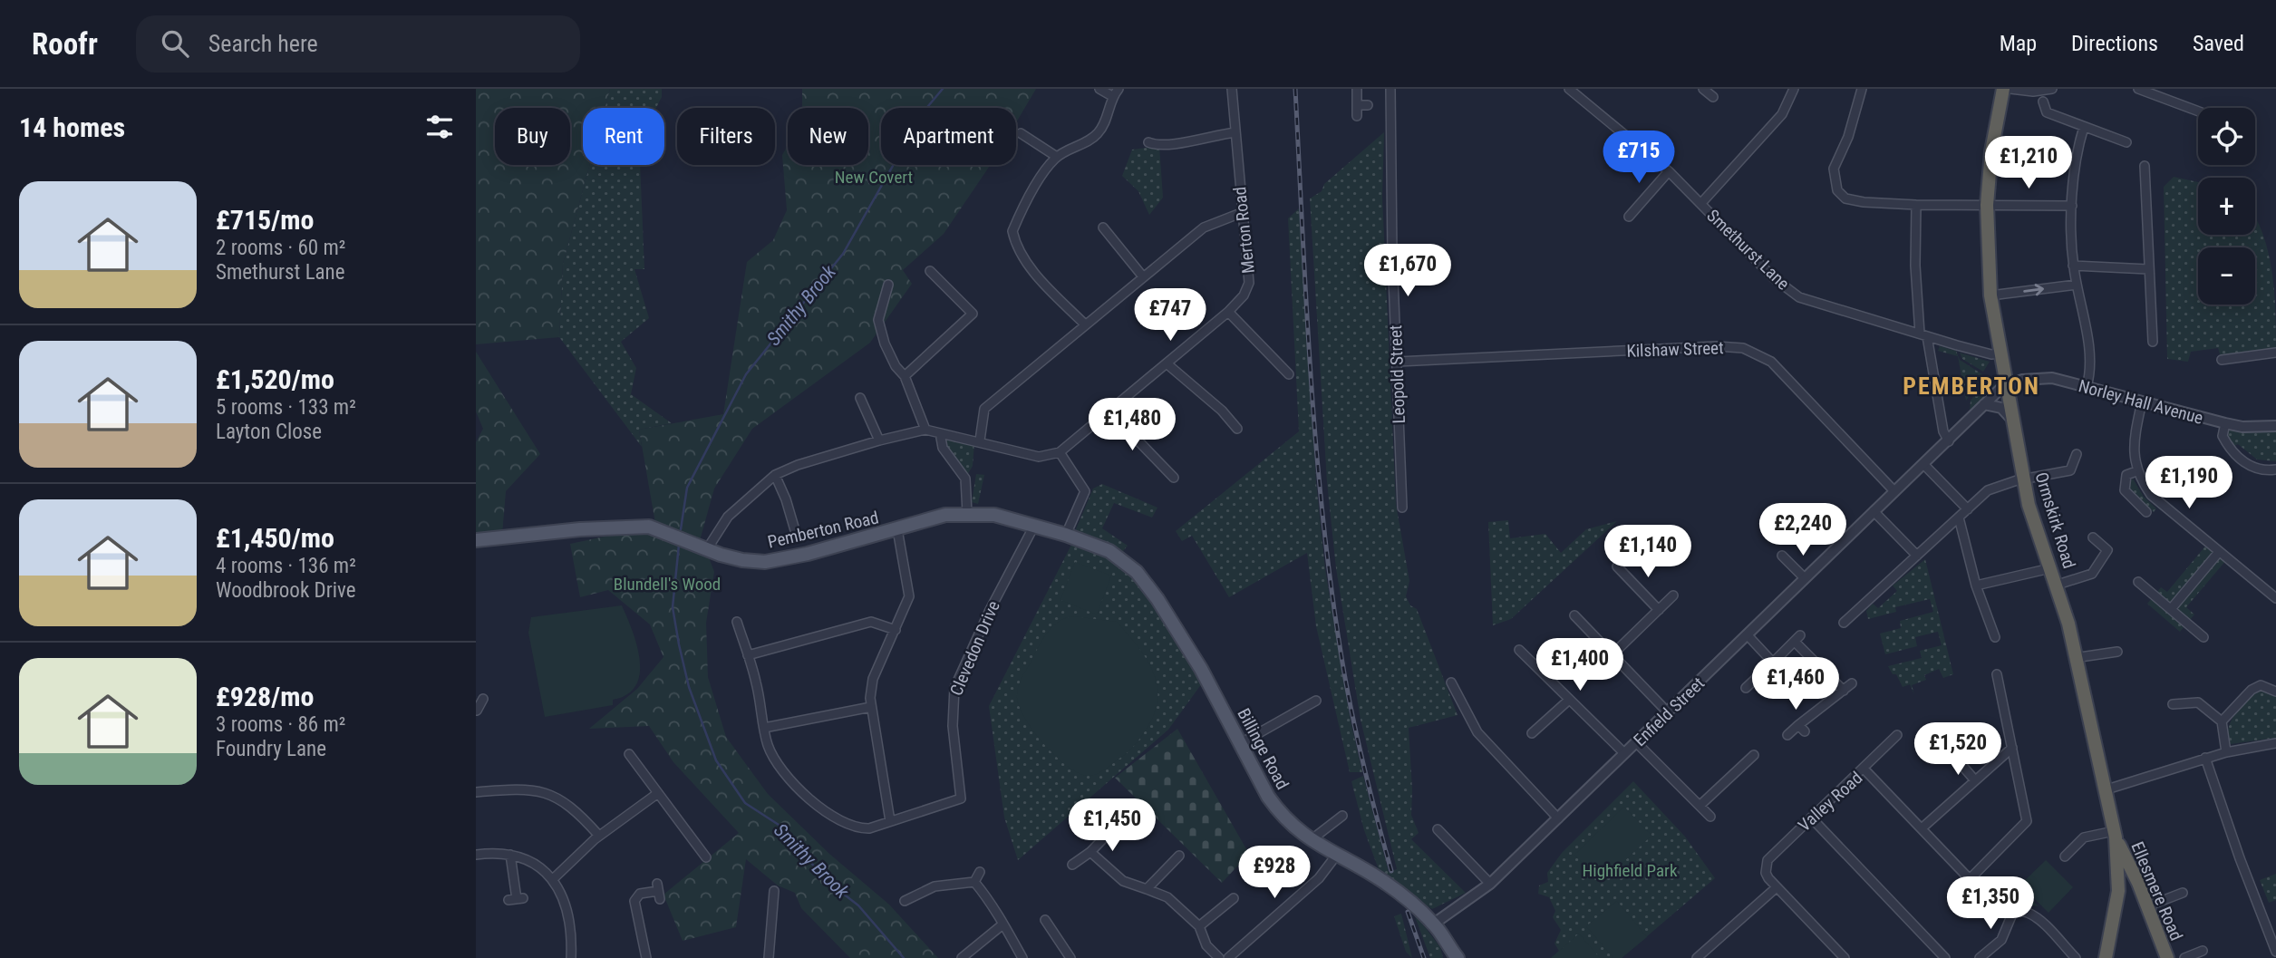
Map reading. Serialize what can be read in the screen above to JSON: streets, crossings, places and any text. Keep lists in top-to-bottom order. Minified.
{"streets":{"highway":["Ormskirk Road","Ellesmere Road"],"main road":["Pemberton Road","Billinge Road"],"street":["Merton Road","Smethurst Lane","Kilshaw Street","Leopold Street","Norley Hall Avenue","Clevedon Drive","Enfield Street","Valley Road"]},"crossings":[["Smethurst Lane","Ormskirk Road"],["Kilshaw Street","Leopold Street"],["Kilshaw Street","Enfield Street"],["Norley Hall Avenue","Ormskirk Road"],["Norley Hall Avenue","Enfield Street"],["Ormskirk Road","Enfield Street"],["Ormskirk Road","Ellesmere Road"],["Pemberton Road","Clevedon Drive"],["Pemberton Road","Billinge Road"],["Enfield Street","Billinge Road"]],"districts":["PEMBERTON"],"water":["Smithy Brook"],"parks":["New Covert","Blundell's Wood","Highfield Park"],"page":{"header":"Roofr","search":"Search here","nav":["Map","Directions","Saved"],"heading":"14 homes","map_buttons":["+","−"],"chip":["Buy","Rent","Filters","New","Apartment"],"price":["£715","£1,210","£1,670","£747","£1,480","£1,190","£2,240","£1,140","£1,400","£1,460","£1,520","£1,450","£928","£1,350"],"list":[{"name":"£715/mo","note":"2 rooms · 60 m² · Smethurst Lane"},{"name":"£1,520/mo","note":"5 rooms · 133 m² · Layton Close"},{"name":"£1,450/mo","note":"4 rooms · 136 m² · Woodbrook Drive"},{"name":"£928/mo","note":"3 rooms · 86 m² · Foundry Lane"}]}}
